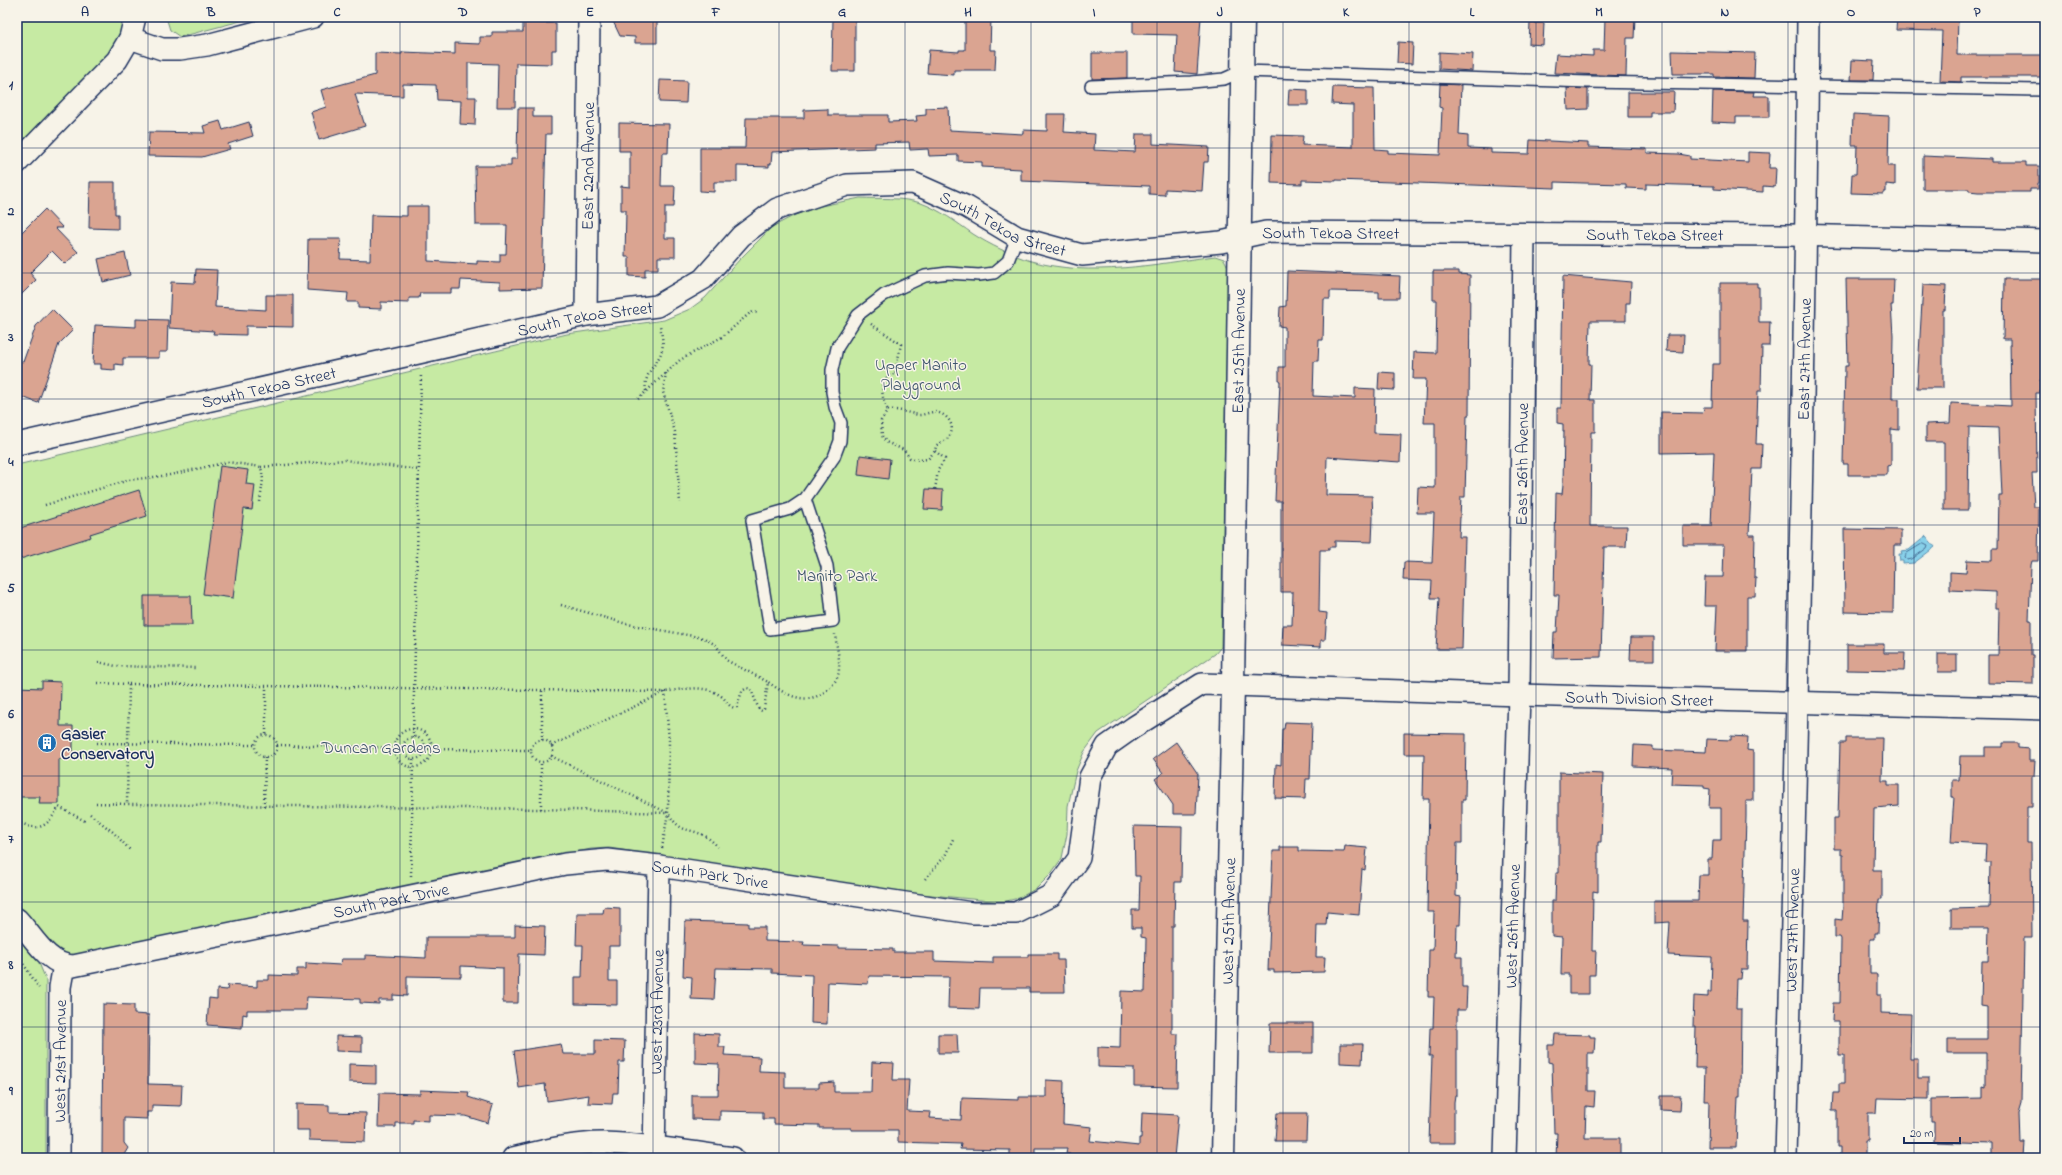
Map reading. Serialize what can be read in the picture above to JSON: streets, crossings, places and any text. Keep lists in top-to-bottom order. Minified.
{"streets":{"street":["East 22nd Avenue","South Tekoa Street","East 25th Avenue","East 27th Avenue","East 26th Avenue","South Division Street","South Park Drive","West 25th Avenue","West 26th Avenue","West 27th Avenue","West 23rd Avenue","West 21st Avenue"]},"crossings":[["East 22nd Avenue","South Tekoa Street"],["South Tekoa Street","East 25th Avenue"],["South Tekoa Street","East 27th Avenue"],["South Tekoa Street","East 26th Avenue"],["East 25th Avenue","South Division Street"],["East 25th Avenue","South Park Drive"],["East 25th Avenue","West 25th Avenue"],["East 27th Avenue","South Division Street"],["East 27th Avenue","West 27th Avenue"],["East 26th Avenue","South Division Street"],["East 26th Avenue","West 26th Avenue"],["South Division Street","South Park Drive"],["South Division Street","West 25th Avenue"],["South Division Street","West 26th Avenue"],["South Division Street","West 27th Avenue"],["South Park Drive","West 25th Avenue"],["South Park Drive","West 23rd Avenue"],["South Park Drive","West 21st Avenue"]],"parks":["Upper Manito Playground","Manito Park","Duncan Gardens"],"places":{"building":["Gasier Conservatory"]},"scale_bar":"20 m","grid":{"columns":["A","B","C","D","E","F","G","H","I","J","K","L","M","N","O","P"],"rows":["1","2","3","4","5","6","7","8","9"]}}
